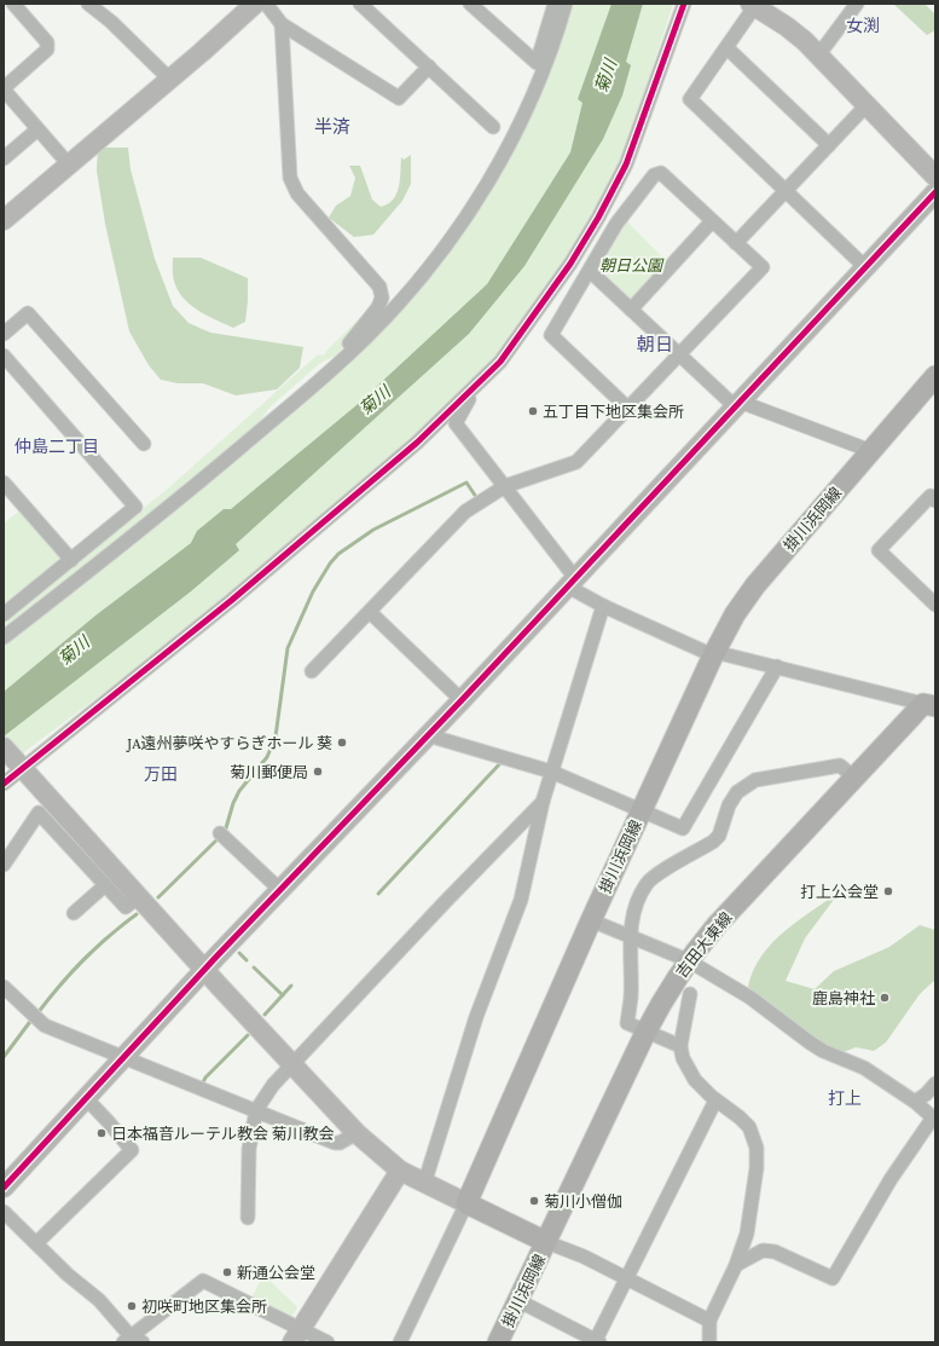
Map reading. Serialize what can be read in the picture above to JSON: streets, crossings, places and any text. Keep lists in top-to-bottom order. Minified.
{"streets":{"main road":["掛川浜岡線","吉田大東線"]},"crossings":[["掛川浜岡線","吉田大東線"]],"districts":["女渕","半済","朝日","仲島二丁目","万田","打上"],"water":["菊川"],"parks":["朝日公園"],"places":["五丁目下地区集会所","JA遠州夢咲やすらぎホール 葵","菊川郵便局","打上公会堂","鹿島神社","日本福音ルーテル教会 菊川教会","菊川小僧伽","新通公会堂","初咲町地区集会所"]}
